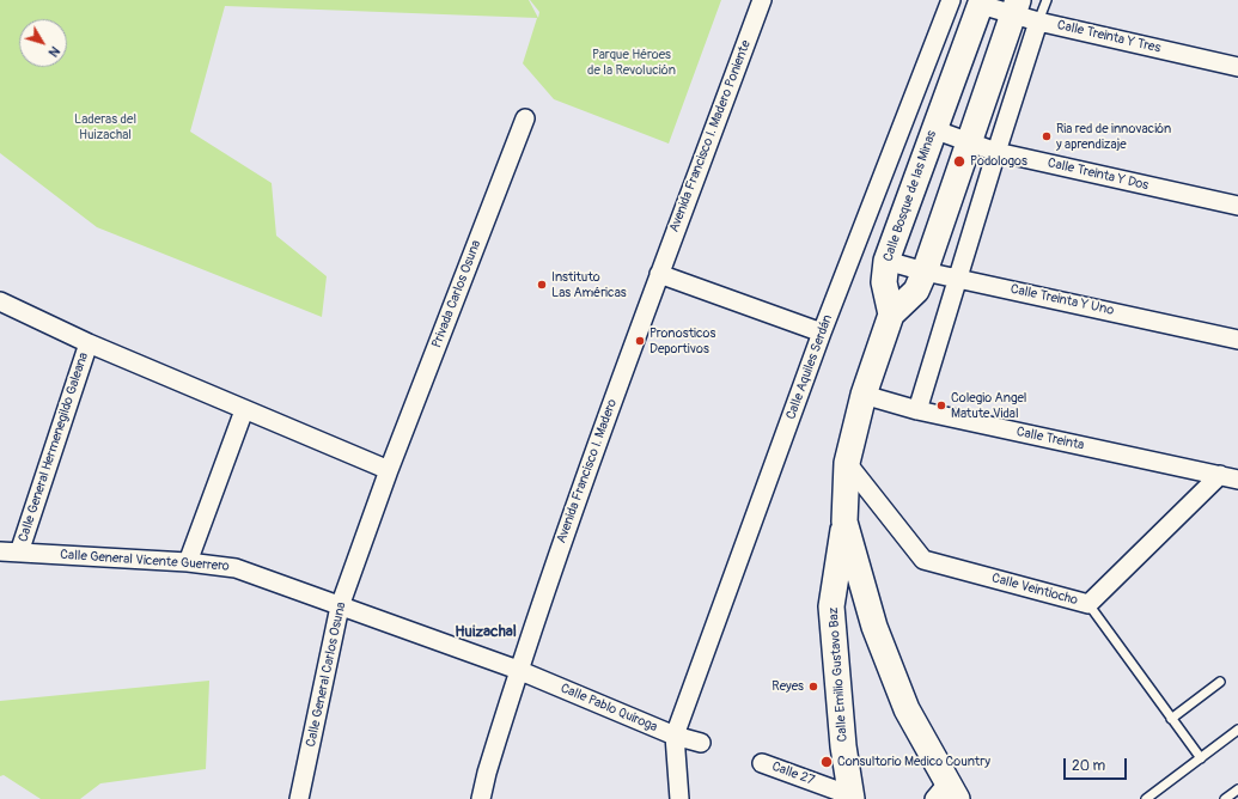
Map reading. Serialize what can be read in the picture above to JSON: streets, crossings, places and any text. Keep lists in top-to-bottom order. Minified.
{"streets":{"main road":["Calle Bosque de las Minas","Calle Emilio Gustavo Baz"],"street":["Calle Treinta Y Tres","Avenida Francisco I. Madero Poniente","Calle Treinta Y Dos","Privada Carlos Osuna","Calle Treinta Y Uno","Calle Aquiles Serdán","Calle Treinta","Calle General Hermenegildo Galeana","Avenida Francisco I. Madero","Calle General Vicente Guerrero","Calle Veintiocho","Calle General Carlos Osuna","Calle Pablo Quiroga","Calle 27"]},"crossings":[["Calle Treinta Y Tres","Calle Bosque de las Minas"],["Avenida Francisco I. Madero Poniente","Avenida Francisco I. Madero"],["Calle Treinta Y Dos","Calle Bosque de las Minas"],["Calle Bosque de las Minas","Calle Treinta Y Uno"],["Privada Carlos Osuna","Calle General Carlos Osuna"],["Calle Aquiles Serdán","Calle Pablo Quiroga"],["Calle Treinta","Calle Veintiocho"],["Calle General Hermenegildo Galeana","Calle General Vicente Guerrero"],["Avenida Francisco I. Madero","Calle General Vicente Guerrero"],["Avenida Francisco I. Madero","Calle Pablo Quiroga"],["Calle General Vicente Guerrero","Calle General Carlos Osuna"],["Calle General Vicente Guerrero","Calle Pablo Quiroga"],["Calle Emilio Gustavo Baz","Calle 27"]],"districts":["Huizachal"],"parks":["Parque Héroes de la Revolución","Laderas del Huizachal"],"places":["Ria red de innovación y aprendizaje","Podologos","Instituto Las Américas","Pronosticos Deportivos","Colegio Angel Matute Vidal","Reyes","Consultorio Medico Country"],"scale_bar":"20 m","north":"bottom right"}
